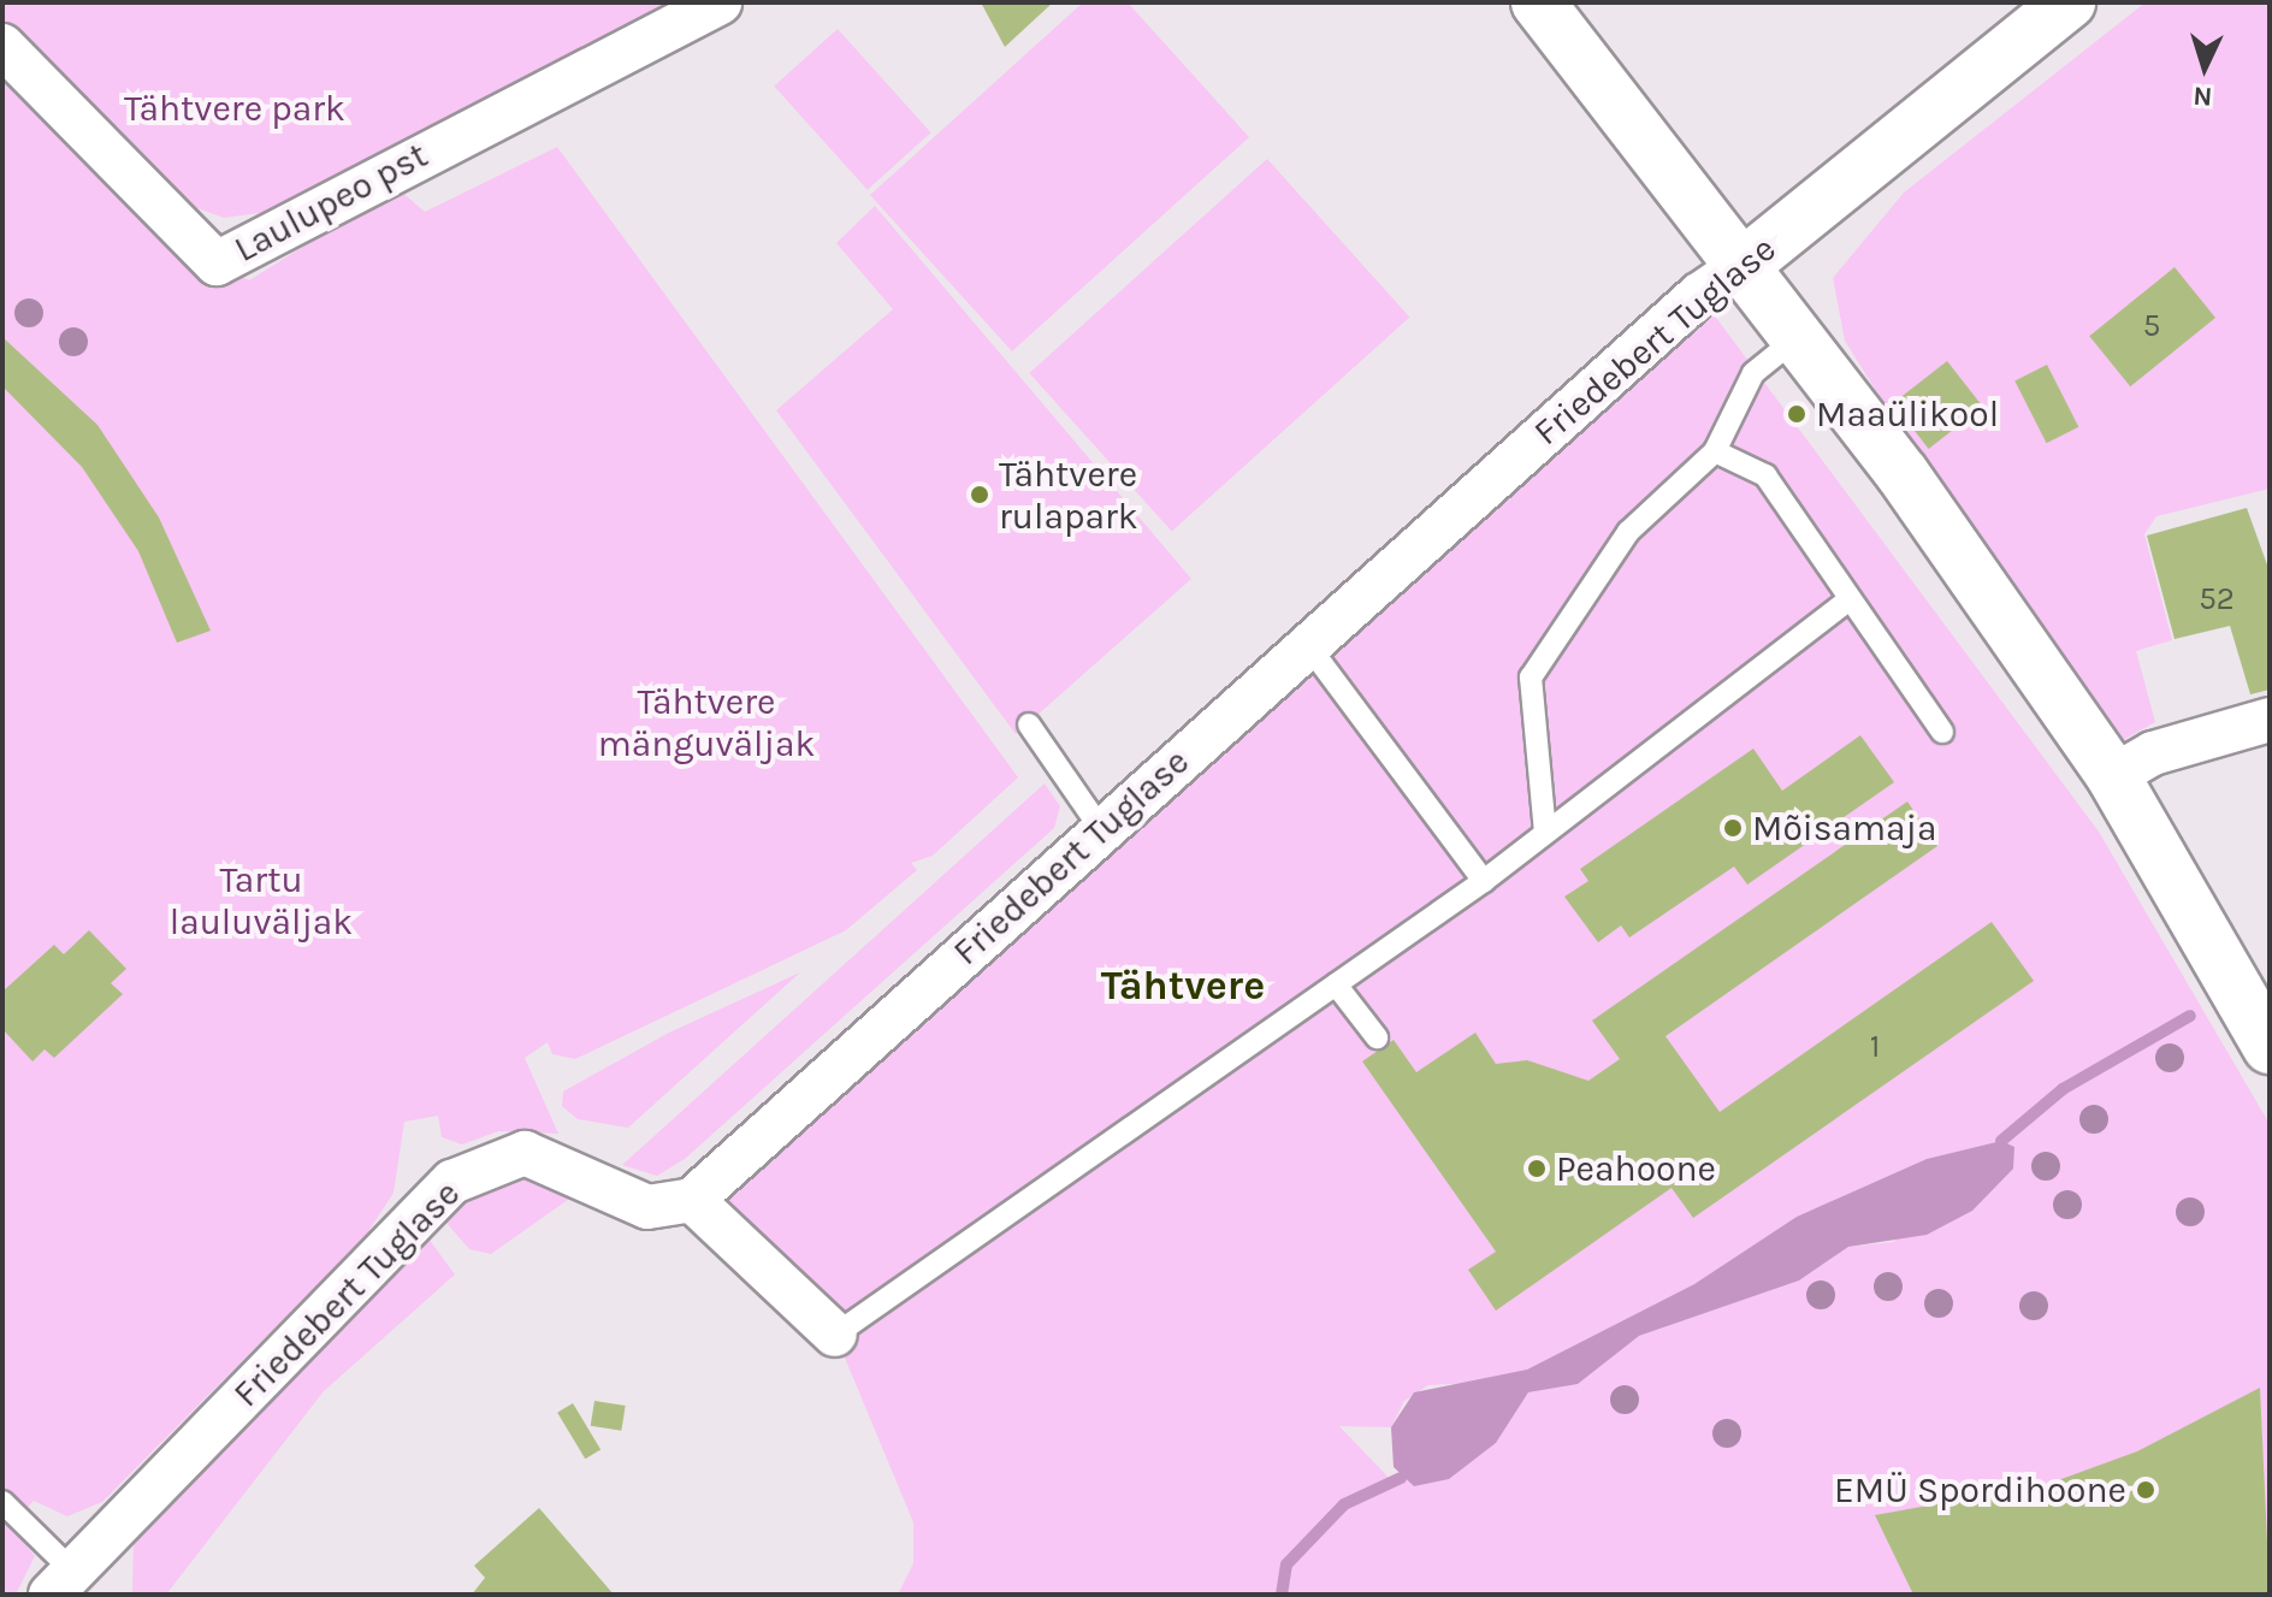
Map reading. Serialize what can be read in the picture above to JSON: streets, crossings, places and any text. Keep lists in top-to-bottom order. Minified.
{"streets":{"main road":["Friedebert Tuglase"],"street":["Laulupeo pst"]},"districts":["Tähtvere"],"parks":["Tähtvere park","Tähtvere mänguväljak","Tartu lauluväljak"],"places":["Maaülikool","Tähtvere rulapark","Mõisamaja","Peahoone","EMÜ Spordihoone"],"house_numbers":["5","52","1"],"north":"bottom"}
